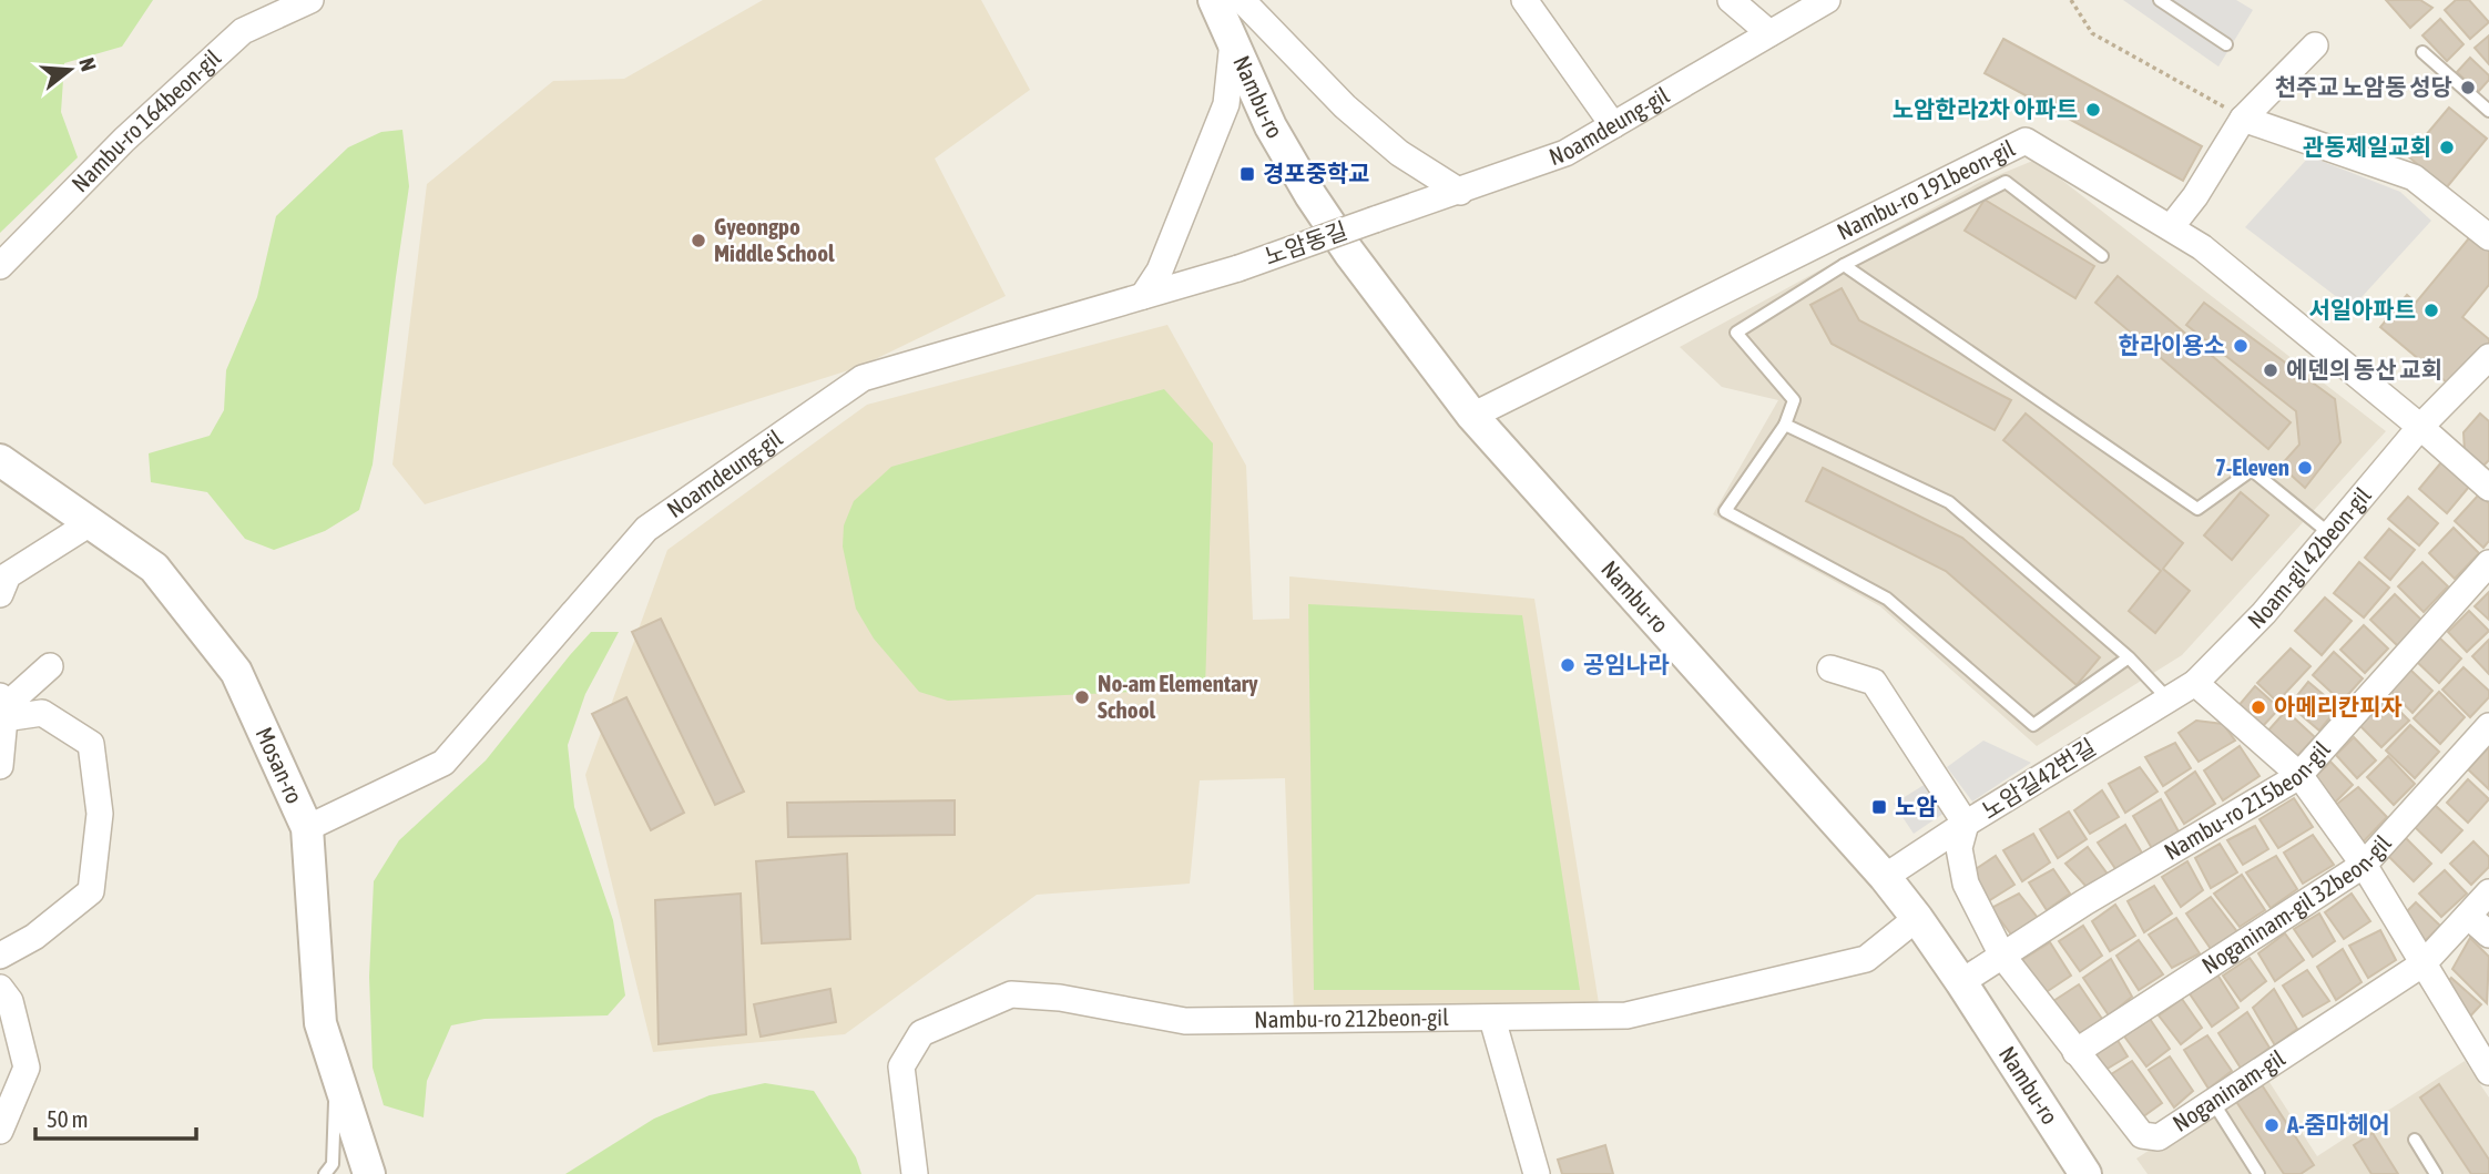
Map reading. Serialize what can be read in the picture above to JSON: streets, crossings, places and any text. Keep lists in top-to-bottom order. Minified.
{"streets":{"street":["Nambu-ro","Nambu-ro 164beon-gil","Noamdeung-gil","Nambu-ro 191beon-gil","노암동길","Noam-gil 42beon-gil","Mosan-ro","노암길42번길","Nambu-ro 215beon-gil","Noganinam-gil 32beon-gil","Nambu-ro 212beon-gil","Noganinam-gil"]},"crossings":[["Nambu-ro","Nambu-ro 191beon-gil"],["Nambu-ro","노암길42번길"],["Nambu-ro","Nambu-ro 215beon-gil"],["Nambu-ro","Nambu-ro 212beon-gil"],["Noamdeung-gil","노암동길"],["Noamdeung-gil","Mosan-ro"],["Nambu-ro 191beon-gil","Noam-gil 42beon-gil"],["Noam-gil 42beon-gil","노암길42번길"],["Nambu-ro 215beon-gil","Noganinam-gil"],["Noganinam-gil 32beon-gil","Noganinam-gil"]],"places":{"other":["천주교 노암동 성당","노암한라2차 아파트","관동제일교회","Gyeongpo Middle School","서일아파트","한라이용소","에덴의 동산 교회","7-Eleven","공임나라","No-am Elementary School","아메리칸피자","A-줌마헤어"],"transit":["경포중학교","노암"]},"scale_bar":"50 m","north":"right"}
